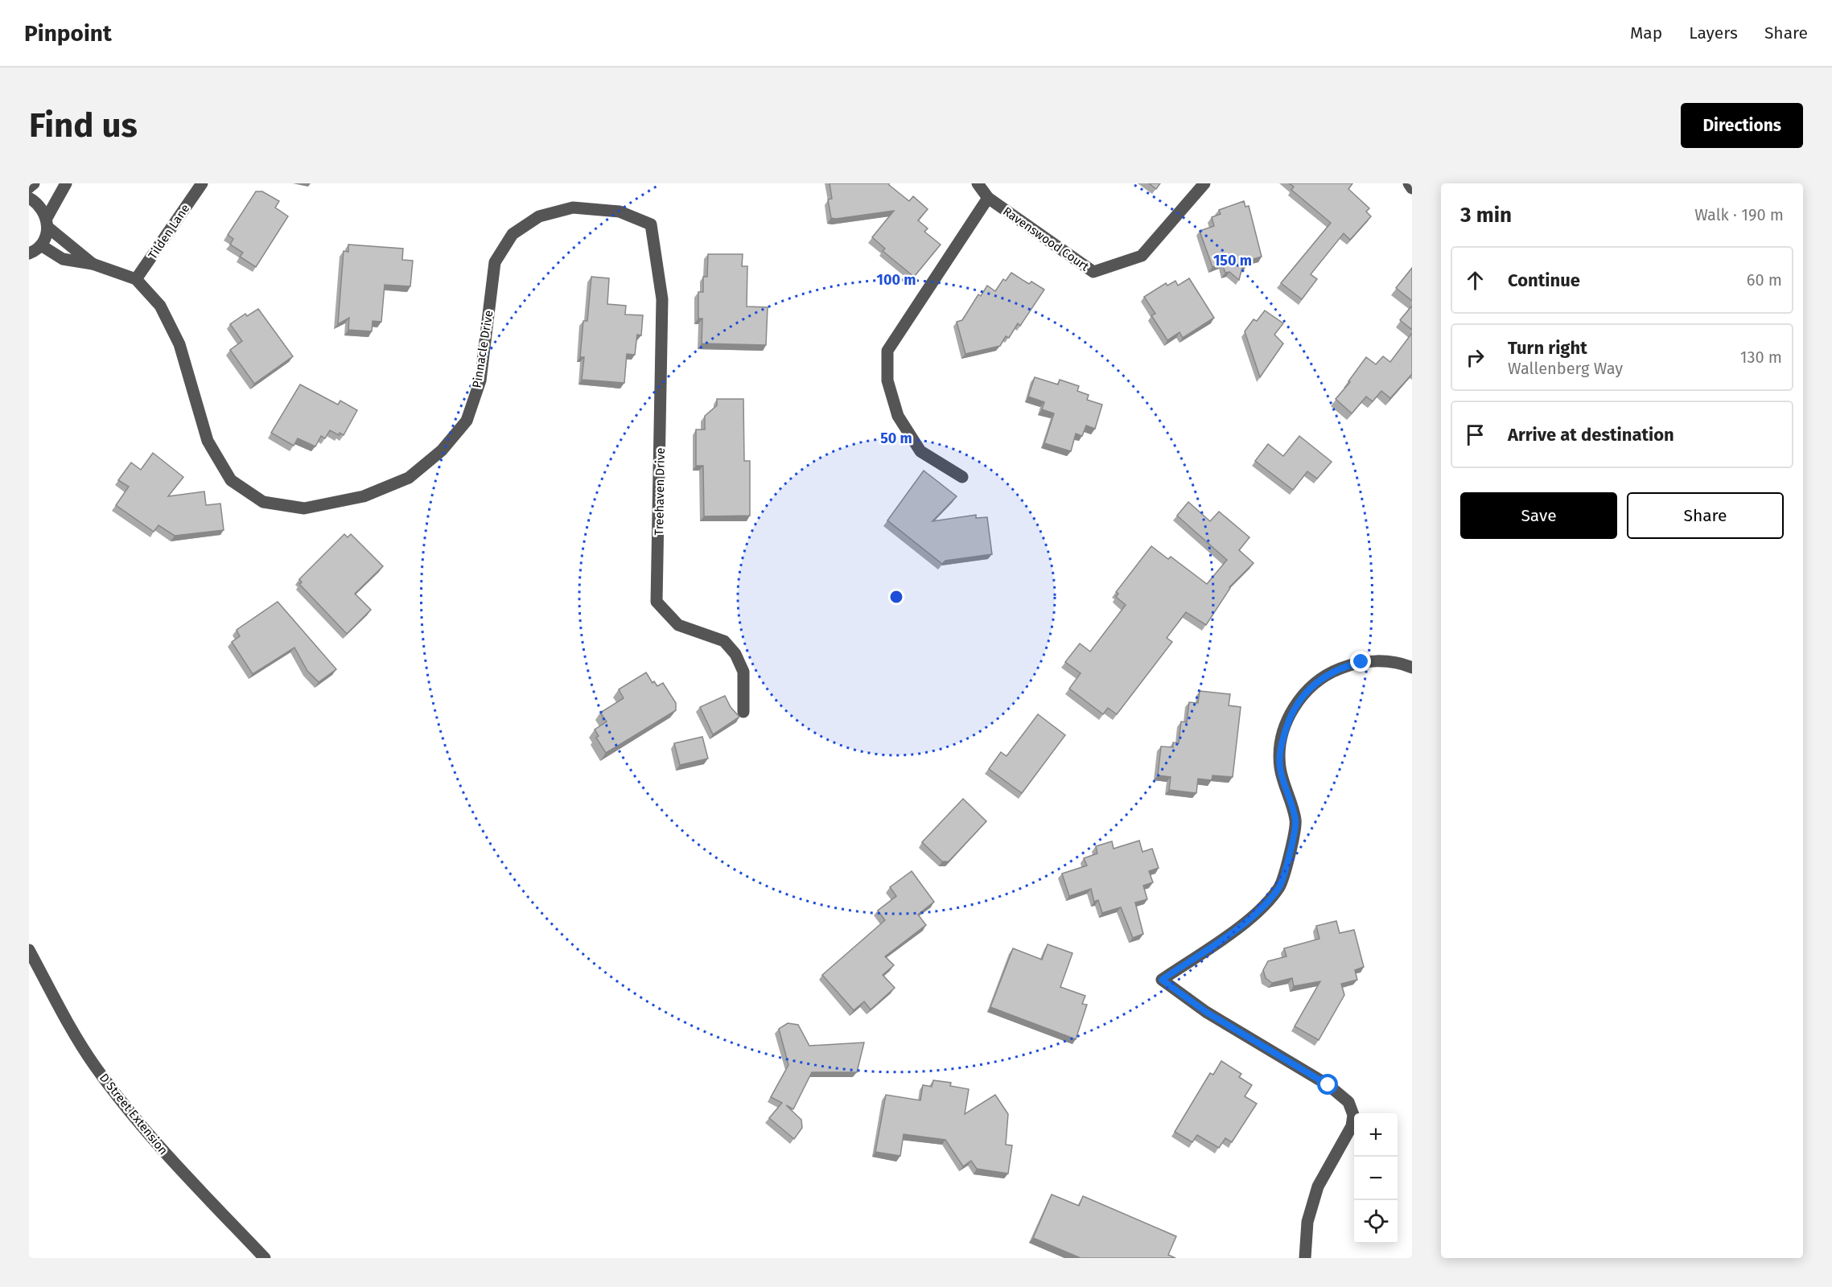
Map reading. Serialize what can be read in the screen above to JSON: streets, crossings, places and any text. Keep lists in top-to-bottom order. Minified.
{"streets":{"street":["Tilden Lane","Ravenswood Court","Pinnacle Drive","Treehaven Drive","D Street Extension"]},"crossings":[["Tilden Lane","Pinnacle Drive"],["Pinnacle Drive","Treehaven Drive"]],"page":{"header":"Pinpoint","nav":["Map","Layers","Share"],"buttons":["Directions",["Save","Share"]],"title":"Find us","heading":["3 min","Walk · 190 m"],"list":[["Continue","60 m"],["Turn right","Wallenberg Way","130 m"],"Arrive at destination"],"map_buttons":["+","−"]},"rings":["150 m","100 m","50 m"]}
